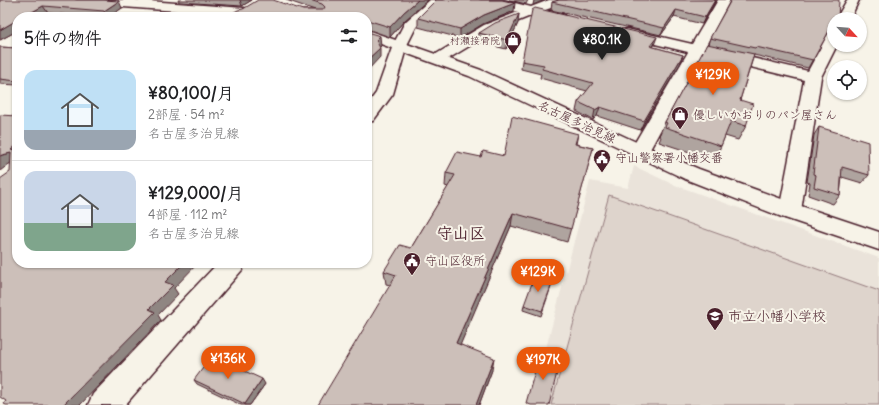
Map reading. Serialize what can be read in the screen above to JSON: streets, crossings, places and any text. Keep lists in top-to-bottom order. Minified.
{"streets":{"street":["名古屋多治見線"]},"districts":["守山区"],"places":{"shop":["村瀬接骨院","優しいかおりのパン屋さん"],"public building":["守山警察署小幡交番","守山区役所"],"school or university":["市立小幡小学校"]},"north":"bottom right","page":{"heading":"5件の物件","price":["¥80.1K","¥129K","¥129K","¥136K","¥197K"],"list":[{"name":"¥80,100/月","note":"2部屋 · 54 m² · 名古屋多治見線"},{"name":"¥129,000/月","note":"4部屋 · 112 m² · 名古屋多治見線"}]}}
